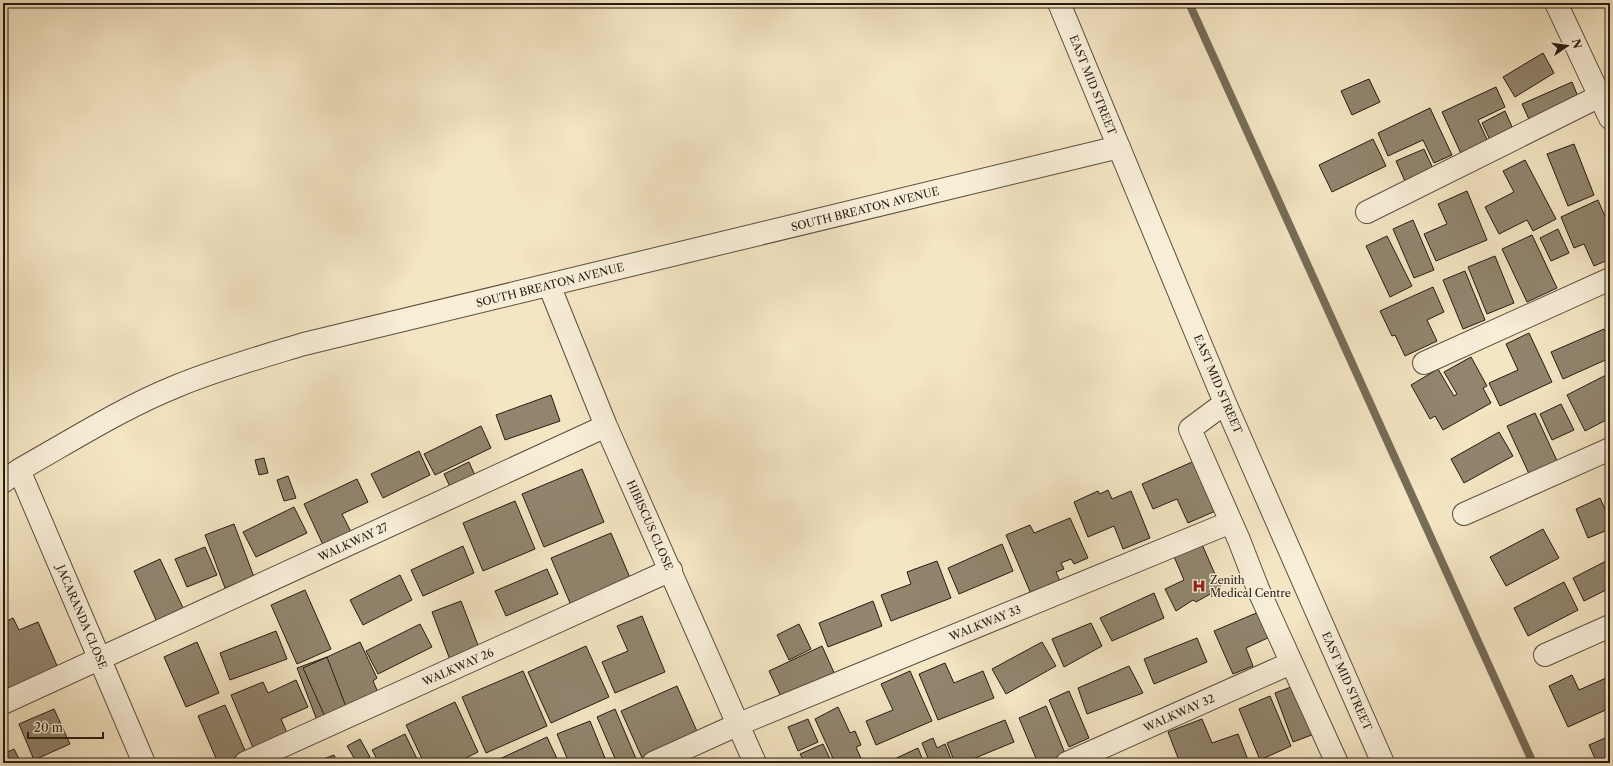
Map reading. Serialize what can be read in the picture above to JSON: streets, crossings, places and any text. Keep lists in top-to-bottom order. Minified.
{"streets":{"street":["EAST MID STREET","SOUTH BREATON AVENUE","HIBISCUS CLOSE","WALKWAY 27","JACARANDA CLOSE","WALKWAY 33","WALKWAY 26","WALKWAY 32"]},"crossings":[["EAST MID STREET","SOUTH BREATON AVENUE"],["SOUTH BREATON AVENUE","HIBISCUS CLOSE"],["SOUTH BREATON AVENUE","JACARANDA CLOSE"],["HIBISCUS CLOSE","WALKWAY 27"],["HIBISCUS CLOSE","WALKWAY 33"],["HIBISCUS CLOSE","WALKWAY 26"],["WALKWAY 27","JACARANDA CLOSE"]],"places":{"hospital":["Zenith Medical Centre"]},"scale_bar":"20 m","north":"right"}
